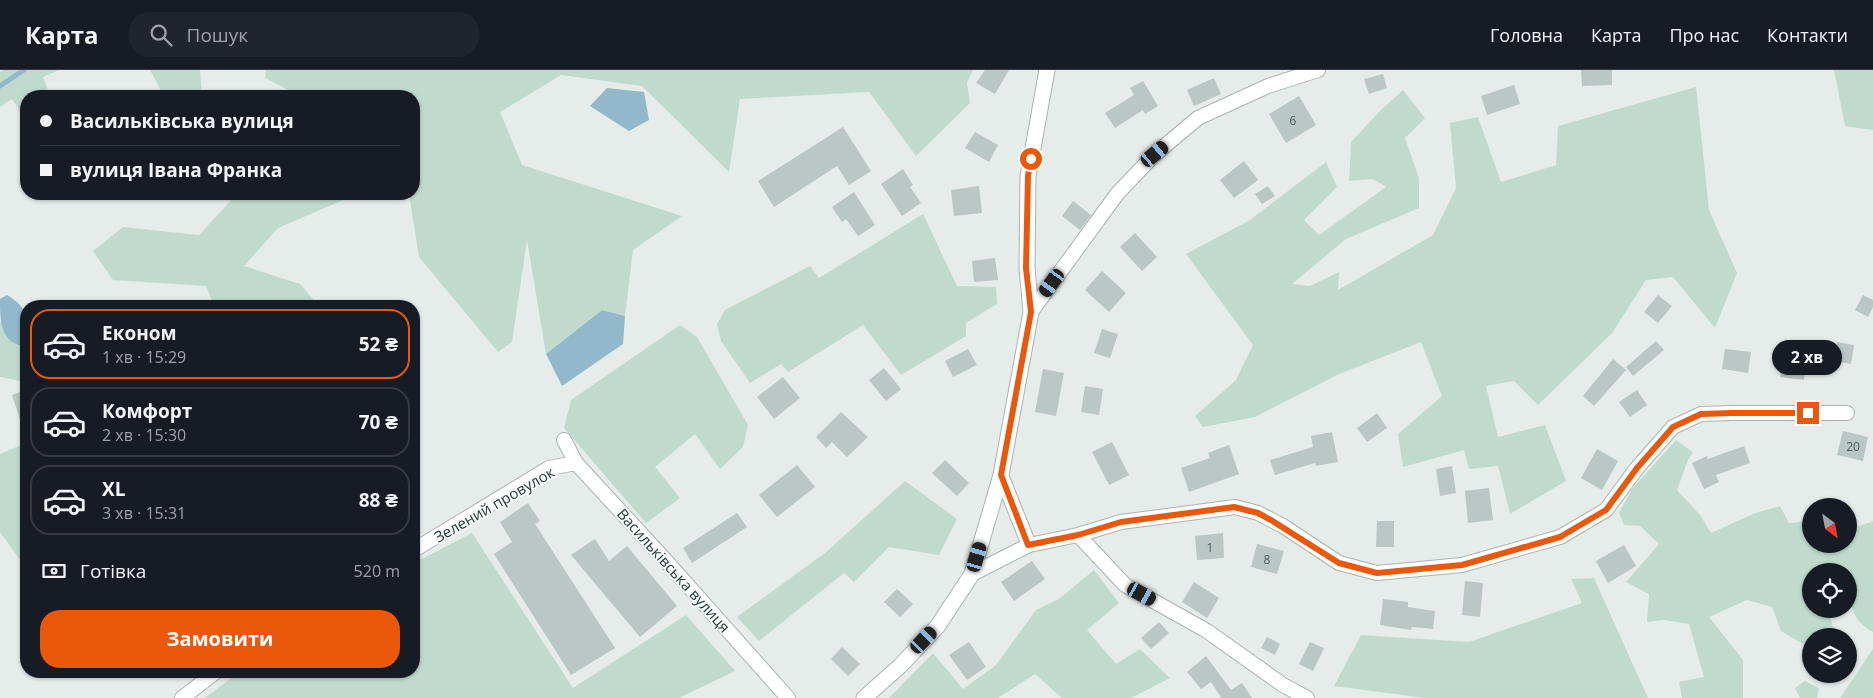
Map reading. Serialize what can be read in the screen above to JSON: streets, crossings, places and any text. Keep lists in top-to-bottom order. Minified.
{"streets":{"street":["Зелений провулок","Васильківська вулиця"]},"crossings":[["Зелений провулок","Васильківська вулиця"]],"house_numbers":["6","20","1","8"],"north":"bottom right","page":{"header":"Карта","search":"Пошук","nav":["Головна","Карта","Про нас","Контакти"],"banner":["Васильківська вулиця","вулиця Івана Франка"],"list":[{"name":"Економ","note":"1 хв · 15:29","value":"52 ₴"},{"name":"Комфорт","note":"2 хв · 15:30","value":"70 ₴"},{"name":"XL","note":"3 хв · 15:31","value":"88 ₴"}],"bubble":"2 хв","pay":["Готівка","520 m"],"buttons":"Замовити"}}
